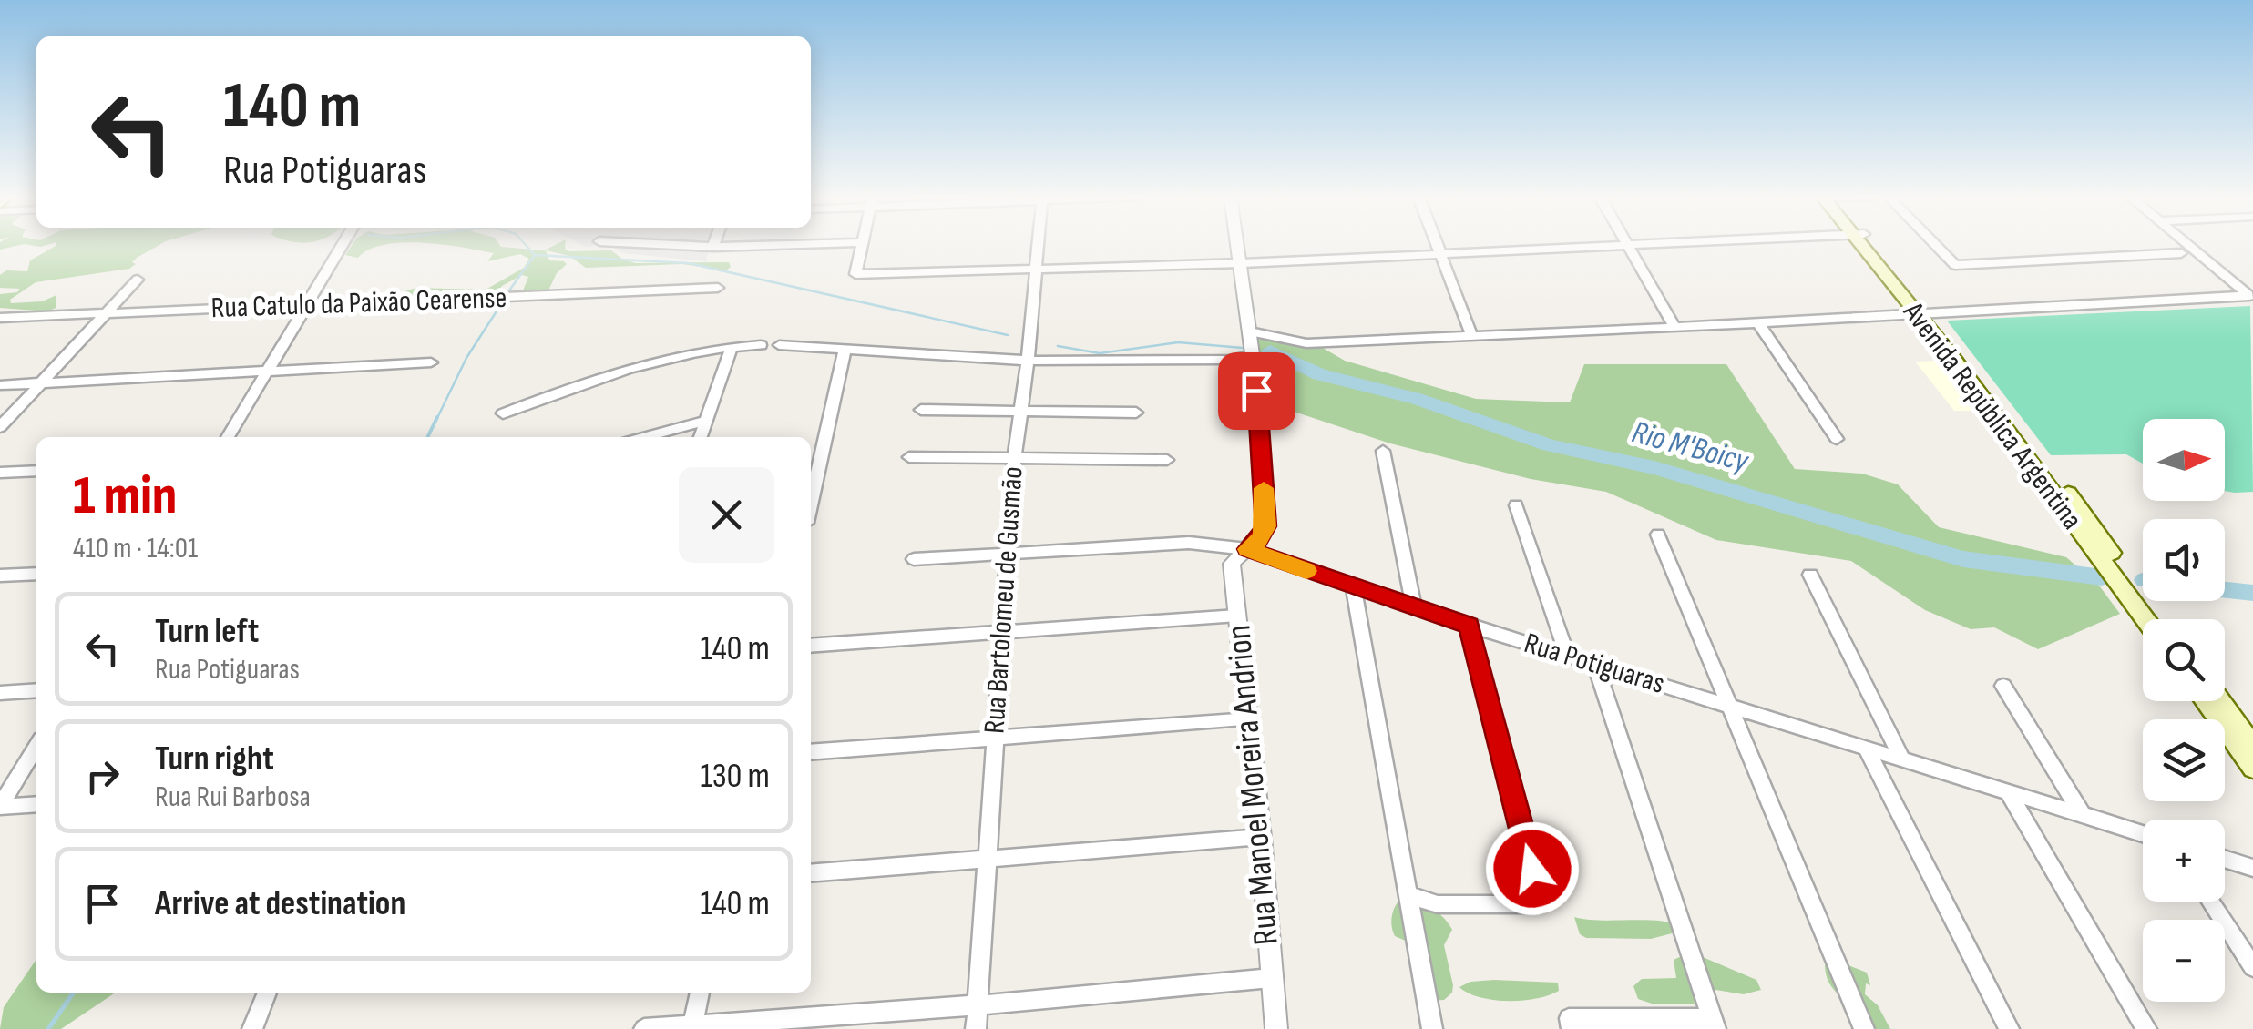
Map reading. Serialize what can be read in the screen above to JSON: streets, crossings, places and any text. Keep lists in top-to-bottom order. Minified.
{"streets":{"main road":["Avenida República Argentina"],"street":["Rua Catulo da Paixão Cearense","Rua Bartolomeu de Gusmão","Rua Potiguaras","Rua Manoel Moreira Andrion"]},"crossings":[["Rua Bartolomeu de Gusmão","Rua Potiguaras"],["Rua Potiguaras","Rua Manoel Moreira Andrion"]],"water":["Rio M'Boicy"],"north":"right","page":{"turn":["140 m","Rua Potiguaras"],"map_buttons":["+","−"],"heading":["1 min","410 m · 14:01"],"list":[{"name":"Turn left","note":"Rua Potiguaras","value":"140 m"},{"name":"Turn right","note":"Rua Rui Barbosa","value":"130 m"},{"name":"Arrive at destination","value":"140 m"}]}}
